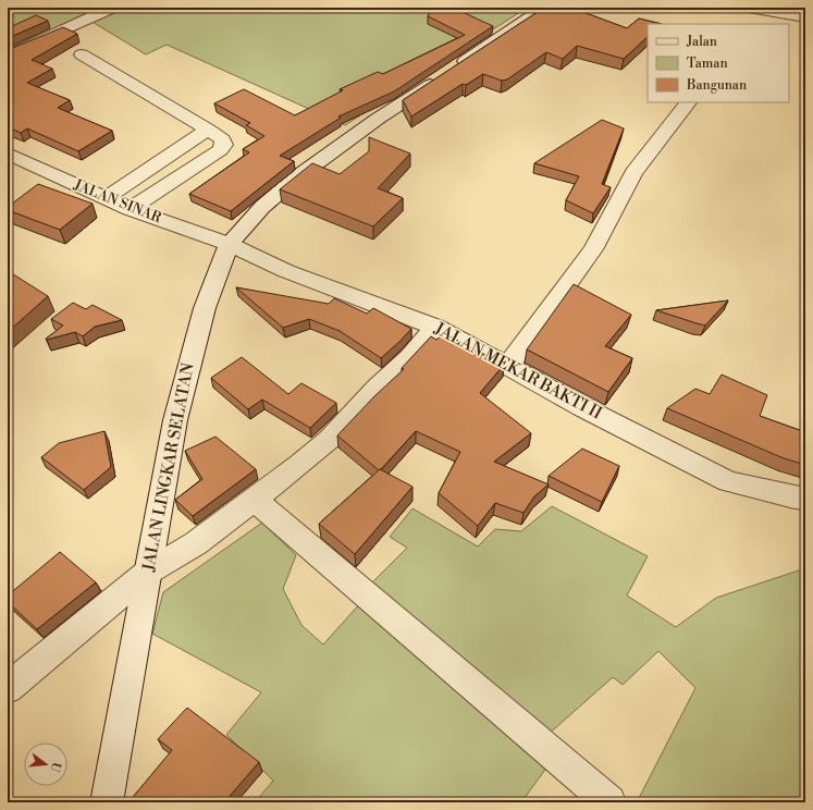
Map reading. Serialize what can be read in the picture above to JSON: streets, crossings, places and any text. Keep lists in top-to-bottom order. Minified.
{"streets":{"street":["JALAN SINAR","JALAN MEKAR BAKTI II","JALAN LINGKAR SELATAN"]},"crossings":[["JALAN SINAR","JALAN MEKAR BAKTI II"],["JALAN SINAR","JALAN LINGKAR SELATAN"],["JALAN MEKAR BAKTI II","JALAN LINGKAR SELATAN"]],"legend":["Jalan","Taman","Bangunan"],"north":"right"}
